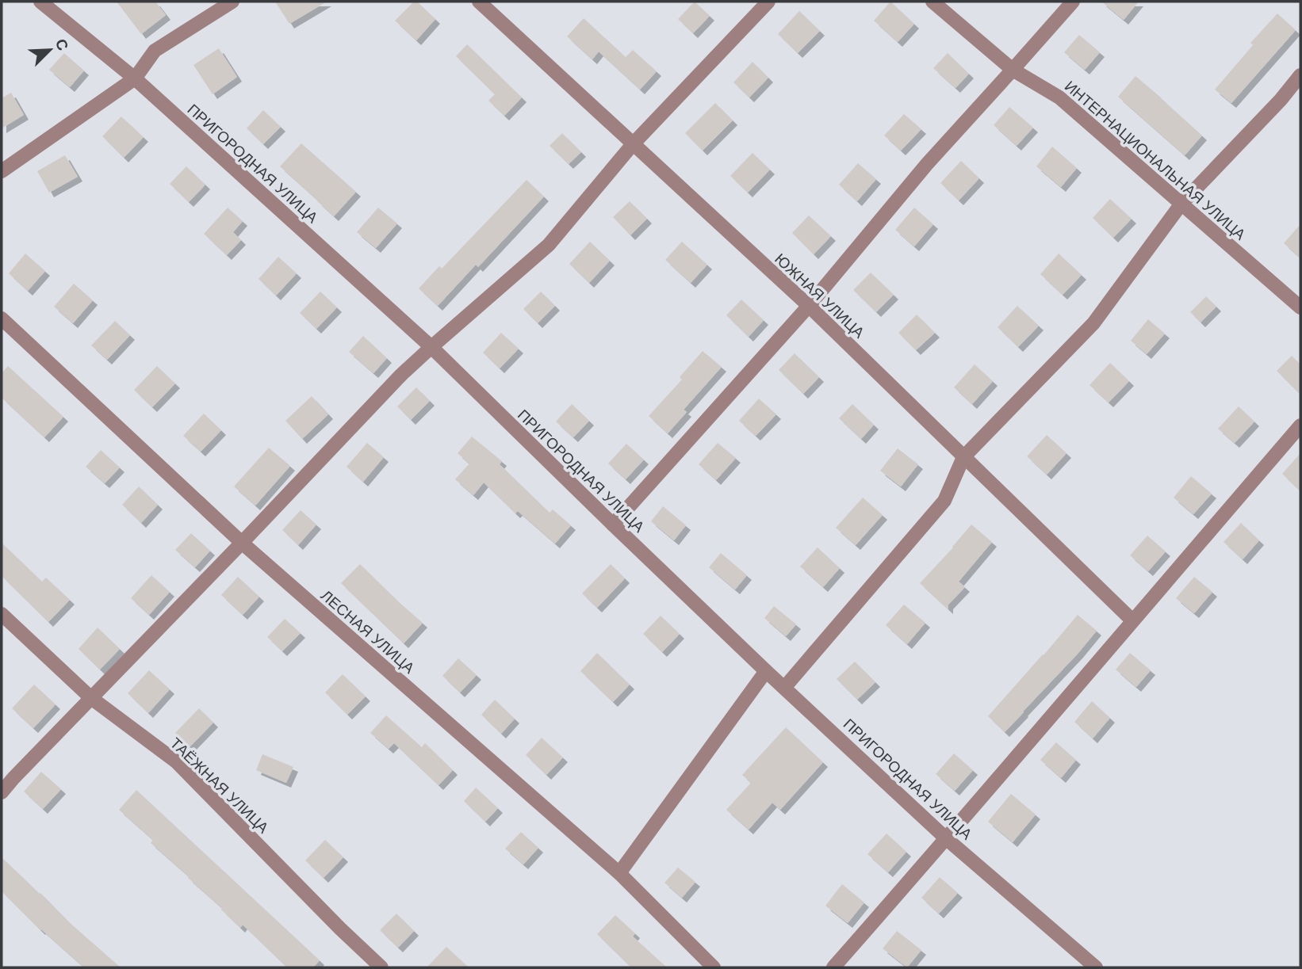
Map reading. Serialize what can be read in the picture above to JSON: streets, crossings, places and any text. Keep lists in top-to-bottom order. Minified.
{"streets":{"street":["ИНТЕРНАЦИОНАЛЬНАЯ УЛИЦА","ПРИГОРОДНАЯ УЛИЦА","ЮЖНАЯ УЛИЦА","ЛЕСНАЯ УЛИЦА","ТАЁЖНАЯ УЛИЦА"]},"north":"top right"}
